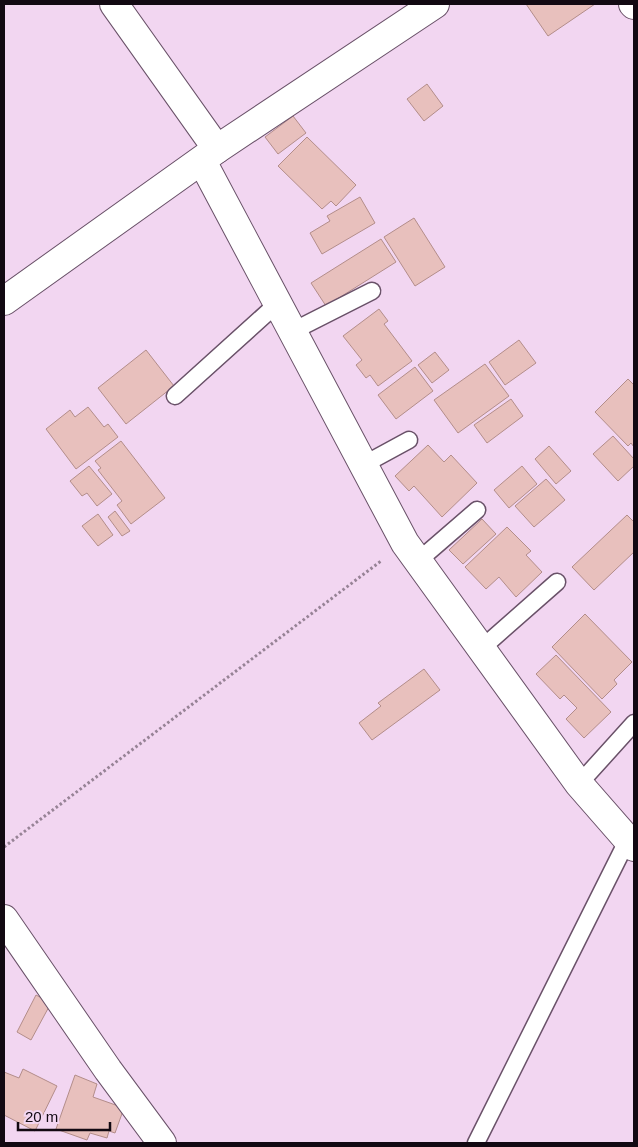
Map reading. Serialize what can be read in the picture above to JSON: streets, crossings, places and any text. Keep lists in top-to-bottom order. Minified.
{"scale_bar":"20 m"}
